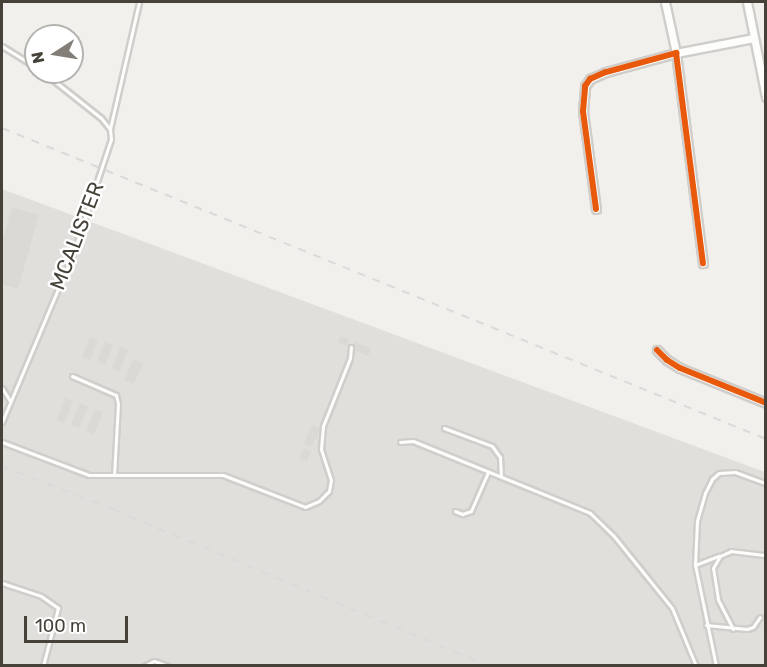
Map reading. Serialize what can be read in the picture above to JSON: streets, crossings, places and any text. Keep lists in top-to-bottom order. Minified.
{"streets":{"lane":["MCALISTER"]},"scale_bar":"100 m","north":"left"}
